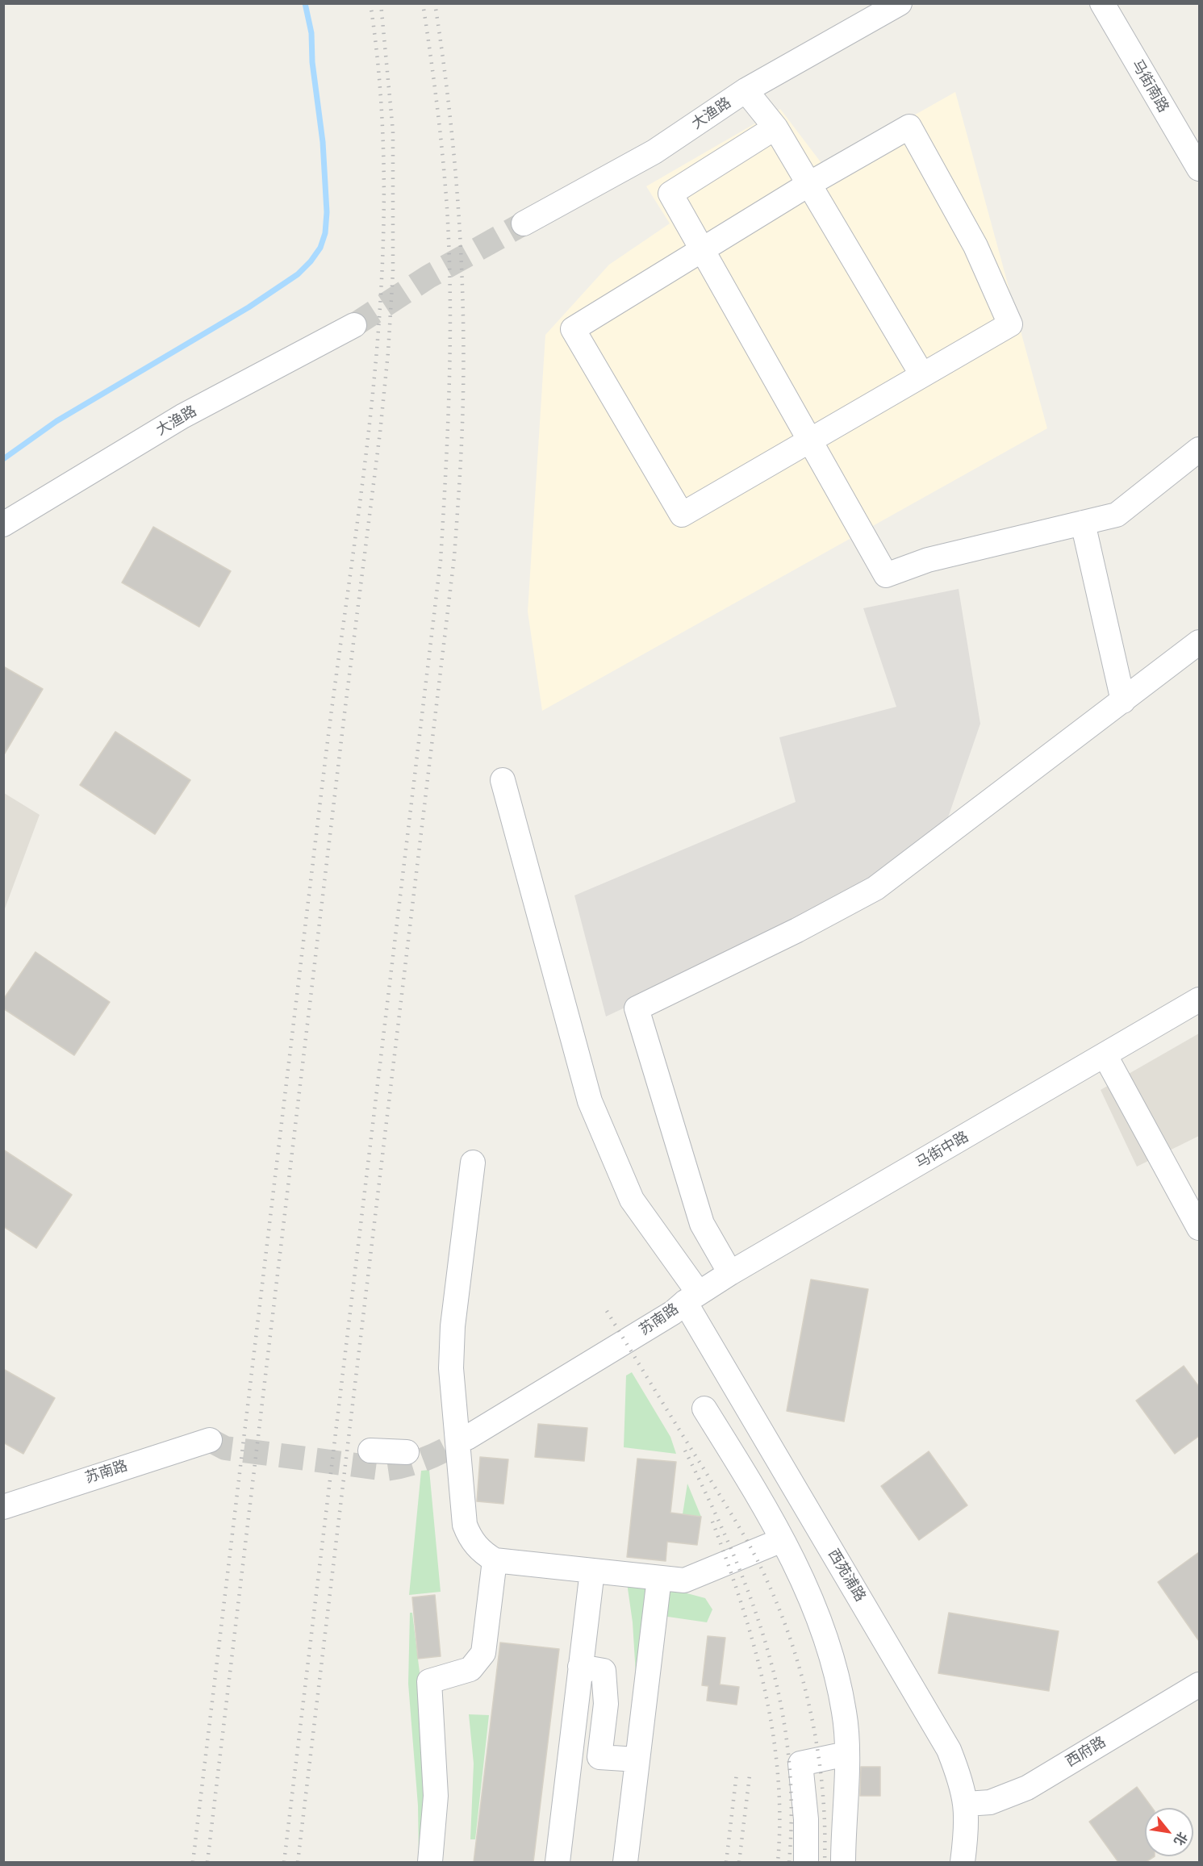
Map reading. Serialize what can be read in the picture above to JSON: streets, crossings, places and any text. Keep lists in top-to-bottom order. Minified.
{"streets":{"street":["马街南路","大渔路","马街中路","苏南路","西苑浦路","西府路"]},"crossings":[["马街中路","苏南路"],["马街中路","西苑浦路"],["苏南路","西苑浦路"],["西苑浦路","西府路"]],"north":"bottom right"}
